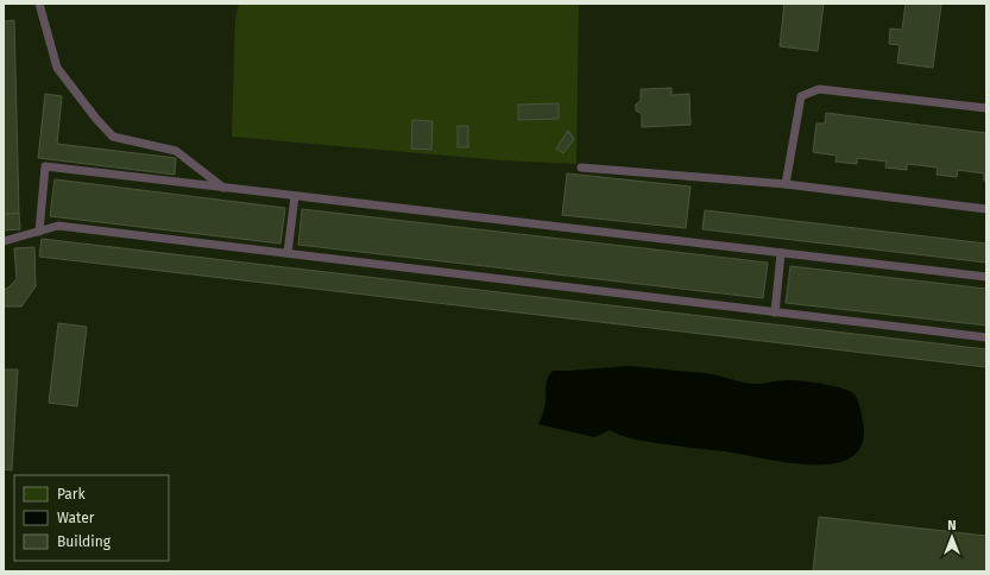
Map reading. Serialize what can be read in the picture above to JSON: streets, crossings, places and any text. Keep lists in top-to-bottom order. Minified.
{"legend":["Park","Water","Building"],"north":"top"}
